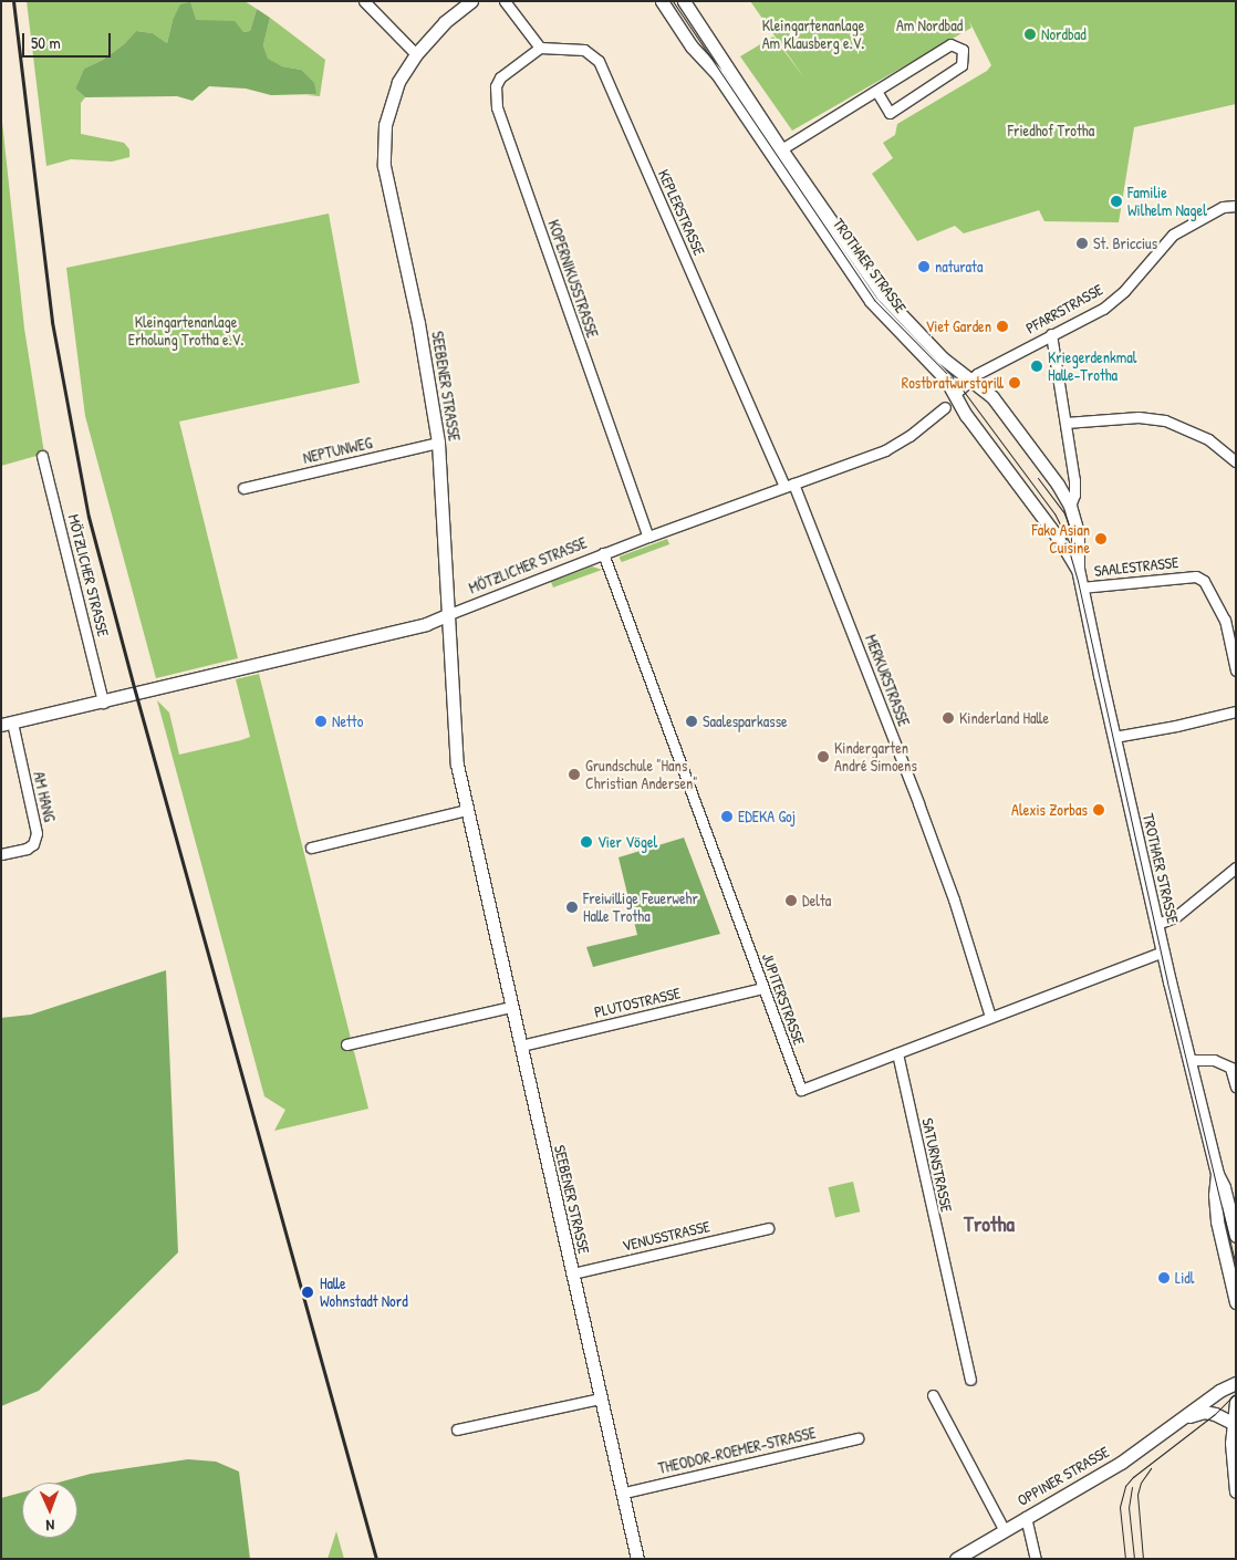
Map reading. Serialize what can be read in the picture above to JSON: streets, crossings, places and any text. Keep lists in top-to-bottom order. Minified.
{"streets":{"street":["KEPLERSTRASSE","TROTHAER STRASSE","KOPERNIKUSSTRASSE","PFARRSTRASSE","SEEBENER STRASSE","NEPTUNWEG","MÖTZLICHER STRASSE","SAALESTRASSE","MERKURSTRASSE","AM HANG","JUPITERSTRASSE","PLUTOSTRASSE","SATURNSTRASSE","VENUSSTRASSE","THEODOR-ROEMER-STRASSE","OPPINER STRASSE"]},"crossings":[["KEPLERSTRASSE","KOPERNIKUSSTRASSE"],["KEPLERSTRASSE","MÖTZLICHER STRASSE"],["KEPLERSTRASSE","MERKURSTRASSE"],["TROTHAER STRASSE","PFARRSTRASSE"],["TROTHAER STRASSE","SAALESTRASSE"],["TROTHAER STRASSE","JUPITERSTRASSE"],["KOPERNIKUSSTRASSE","MÖTZLICHER STRASSE"],["SEEBENER STRASSE","NEPTUNWEG"],["SEEBENER STRASSE","MÖTZLICHER STRASSE"],["SEEBENER STRASSE","PLUTOSTRASSE"],["SEEBENER STRASSE","VENUSSTRASSE"],["SEEBENER STRASSE","THEODOR-ROEMER-STRASSE"],["MÖTZLICHER STRASSE","MERKURSTRASSE"],["MÖTZLICHER STRASSE","AM HANG"],["MÖTZLICHER STRASSE","JUPITERSTRASSE"],["MERKURSTRASSE","JUPITERSTRASSE"],["JUPITERSTRASSE","PLUTOSTRASSE"],["JUPITERSTRASSE","SATURNSTRASSE"]],"districts":["Trotha"],"parks":["Kleingartenanlage Am Klausberg e.V.","Am Nordbad","Friedhof Trotha","Kleingartenanlage Erholung Trotha e.V."],"places":["Nordbad","Familie Wilhelm Nagel","St. Briccius","naturata","Viet Garden","Kriegerdenkmal Halle-Trotha","Rostbratwurstgrill","Fako Asian Cuisine","Kinderland Halle","Netto","Saalesparkasse","Kindergarten André Simoens","Grundschule \"Hans Christian Andersen\"","Alexis Zorbas","EDEKA Goj","Vier Vögel","Delta","Freiwillige Feuerwehr Halle Trotha","Lidl","Halle Wohnstadt Nord"],"scale_bar":"50 m","north":"bottom"}
